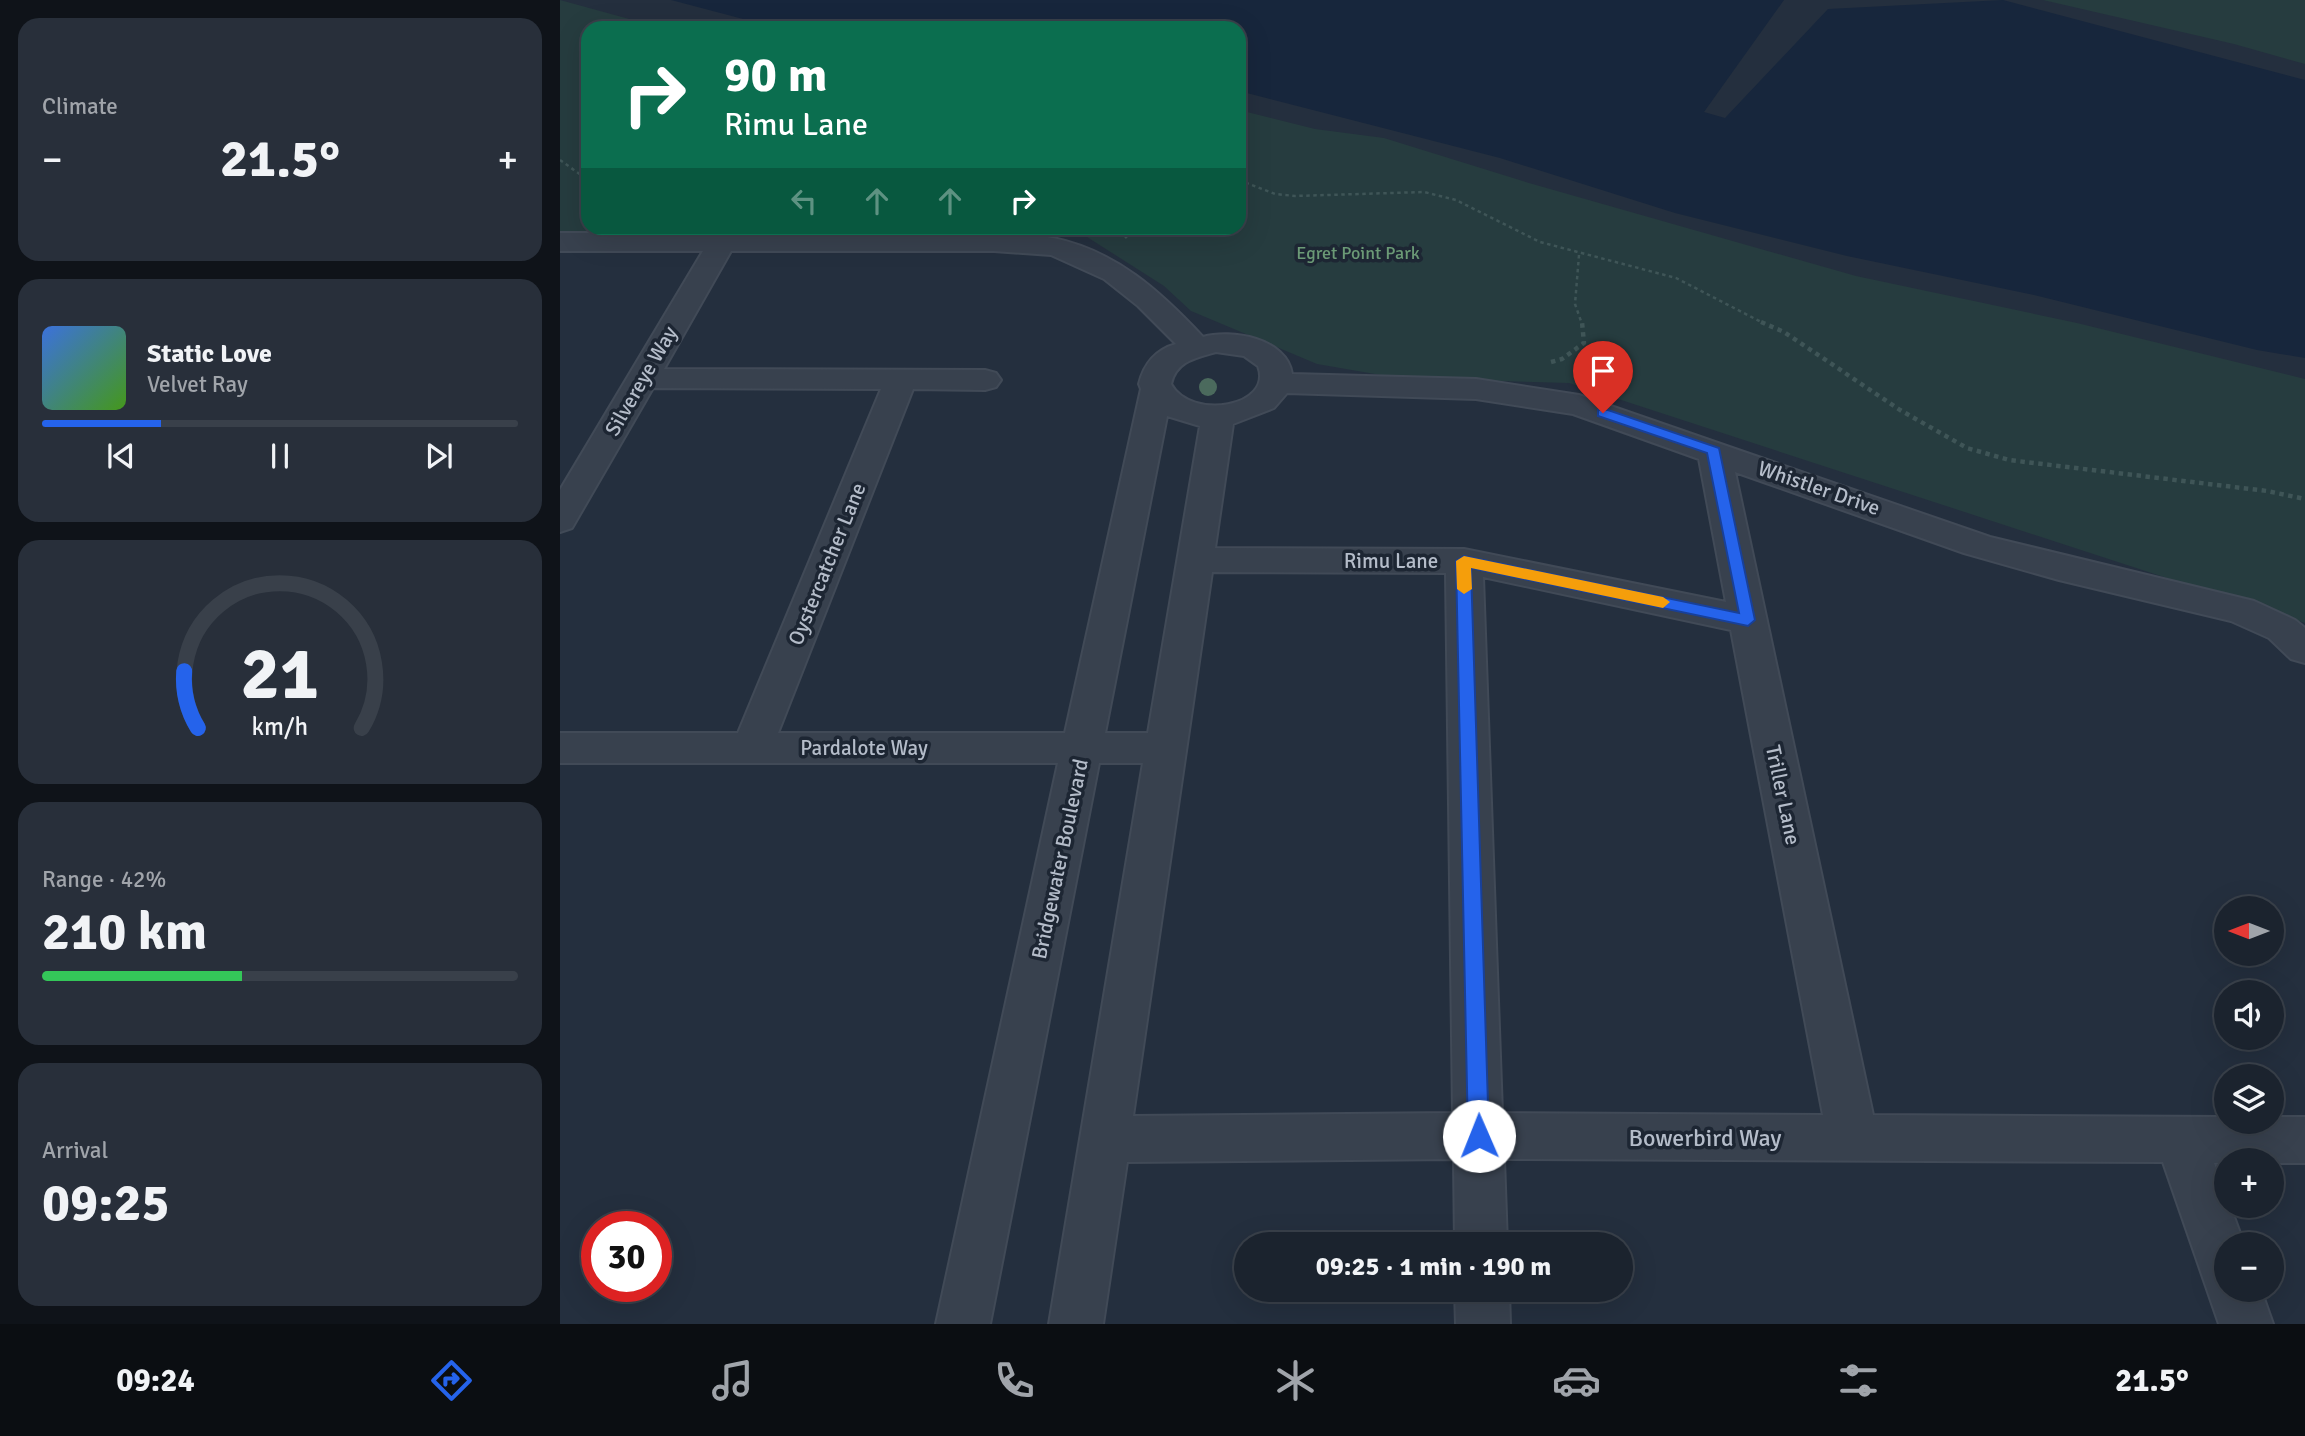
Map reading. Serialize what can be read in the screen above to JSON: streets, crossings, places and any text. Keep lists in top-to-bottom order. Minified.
{"streets":{"street":["Silvereye Way","Whistler Drive","Rimu Lane","Oystercatcher Lane","Pardalote Way","Triller Lane","Bridgewater Boulevard","Bowerbird Way"]},"crossings":[["Whistler Drive","Triller Lane"],["Whistler Drive","Bridgewater Boulevard"],["Rimu Lane","Triller Lane"],["Oystercatcher Lane","Pardalote Way"],["Pardalote Way","Bridgewater Boulevard"],["Triller Lane","Bowerbird Way"]],"parks":["Egret Point Park"],"north":"left","page":{"tile":["Climate",["Range · 42%","210 km"],["Arrival","09:25"]],"turn":["90 m","Rimu Lane"],"heat":["−","21.5°","+"],"song":["Static Love","Velvet Ray"],"map_buttons":["+","−"],"limit":"30","trip":"09:25 · 1 min · 190 m","tabs":["09:24","21.5°"],"gauge":["21","km/h"]}}
